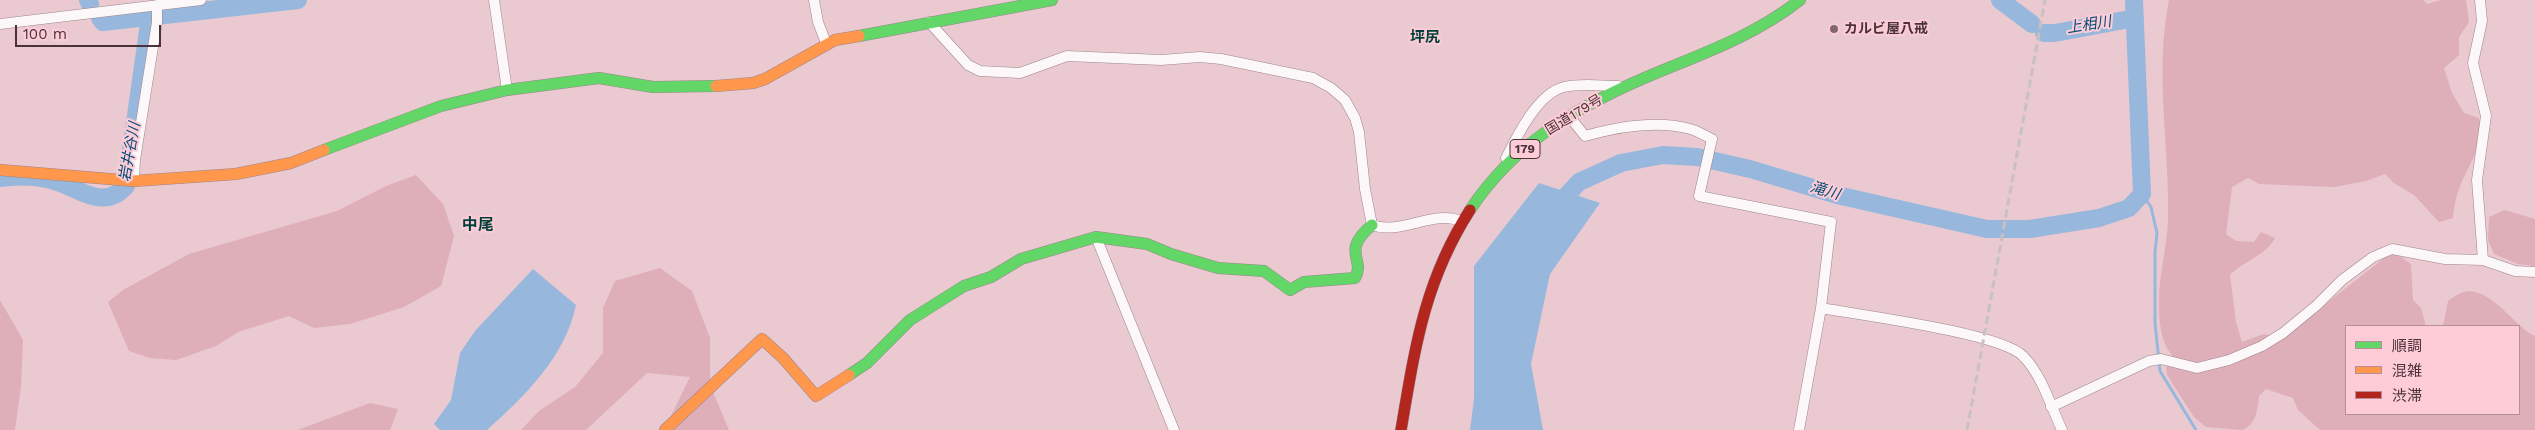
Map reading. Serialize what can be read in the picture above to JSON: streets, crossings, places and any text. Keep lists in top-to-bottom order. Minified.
{"streets":{"main road":["国道179号","179"]},"districts":["坪尻","中尾"],"water":["上相川","岩井谷川","滝川"],"places":["カルビ屋八戒"],"legend":["順調","混雑","渋滞"],"scale_bar":"100 m"}
